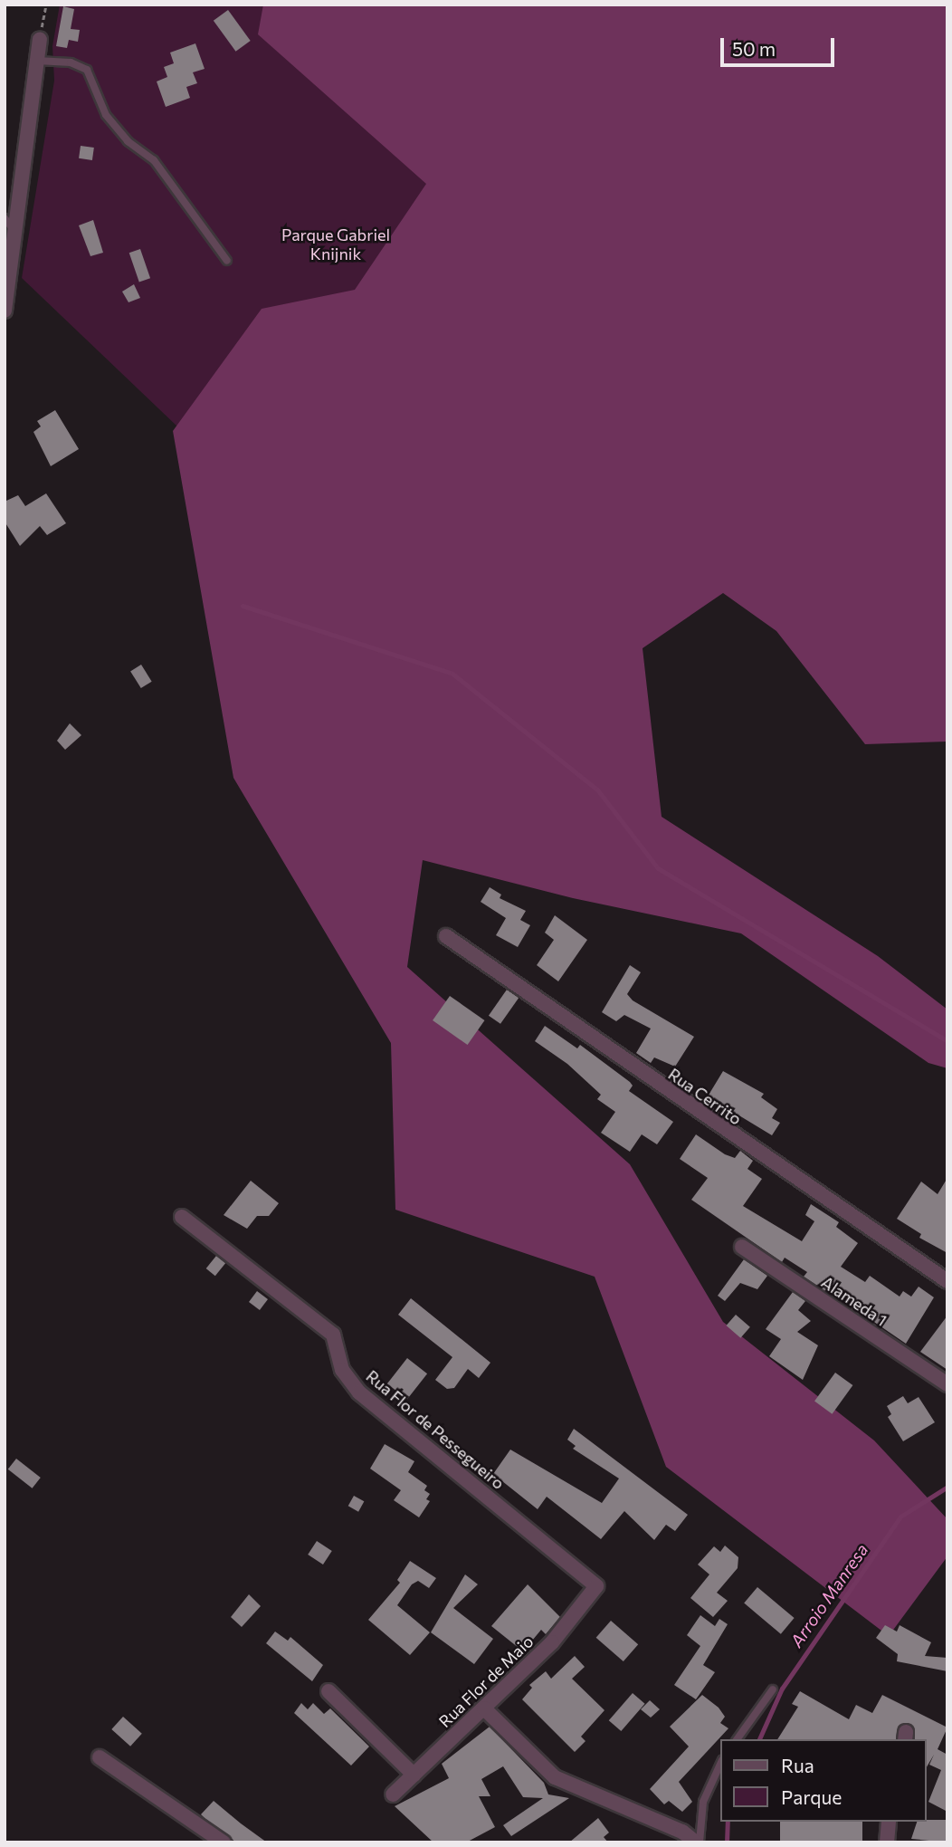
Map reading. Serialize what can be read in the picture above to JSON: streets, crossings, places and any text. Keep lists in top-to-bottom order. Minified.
{"streets":{"street":["Rua Cerrito","Alameda 1","Rua Flor de Pessegueiro","Rua Flor de Maio"]},"crossings":[["Rua Flor de Pessegueiro","Rua Flor de Maio"]],"water":["Arroio Manresa"],"parks":["Parque Gabriel Knijnik"],"legend":["Rua","Parque"],"scale_bar":"50 m"}
